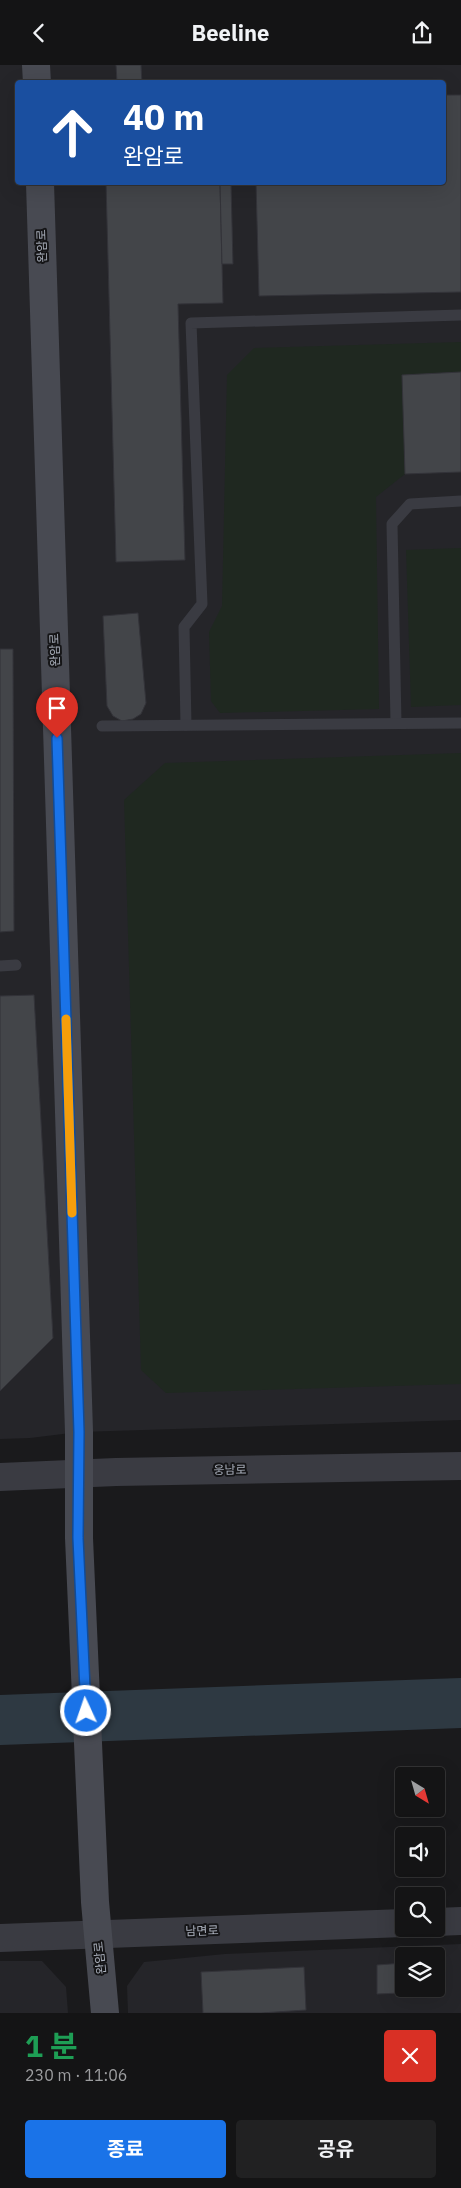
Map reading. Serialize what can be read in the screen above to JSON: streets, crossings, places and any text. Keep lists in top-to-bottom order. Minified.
{"streets":{"main road":["완암로"],"street":["웅남로","남면로"]},"crossings":[["완암로","웅남로"],["완암로","남면로"]],"north":"bottom right","page":{"header":"Beeline","turn":["40 m","완암로"],"heading":["1 분","230 m · 11:06"],"buttons":["종료","공유"]}}
